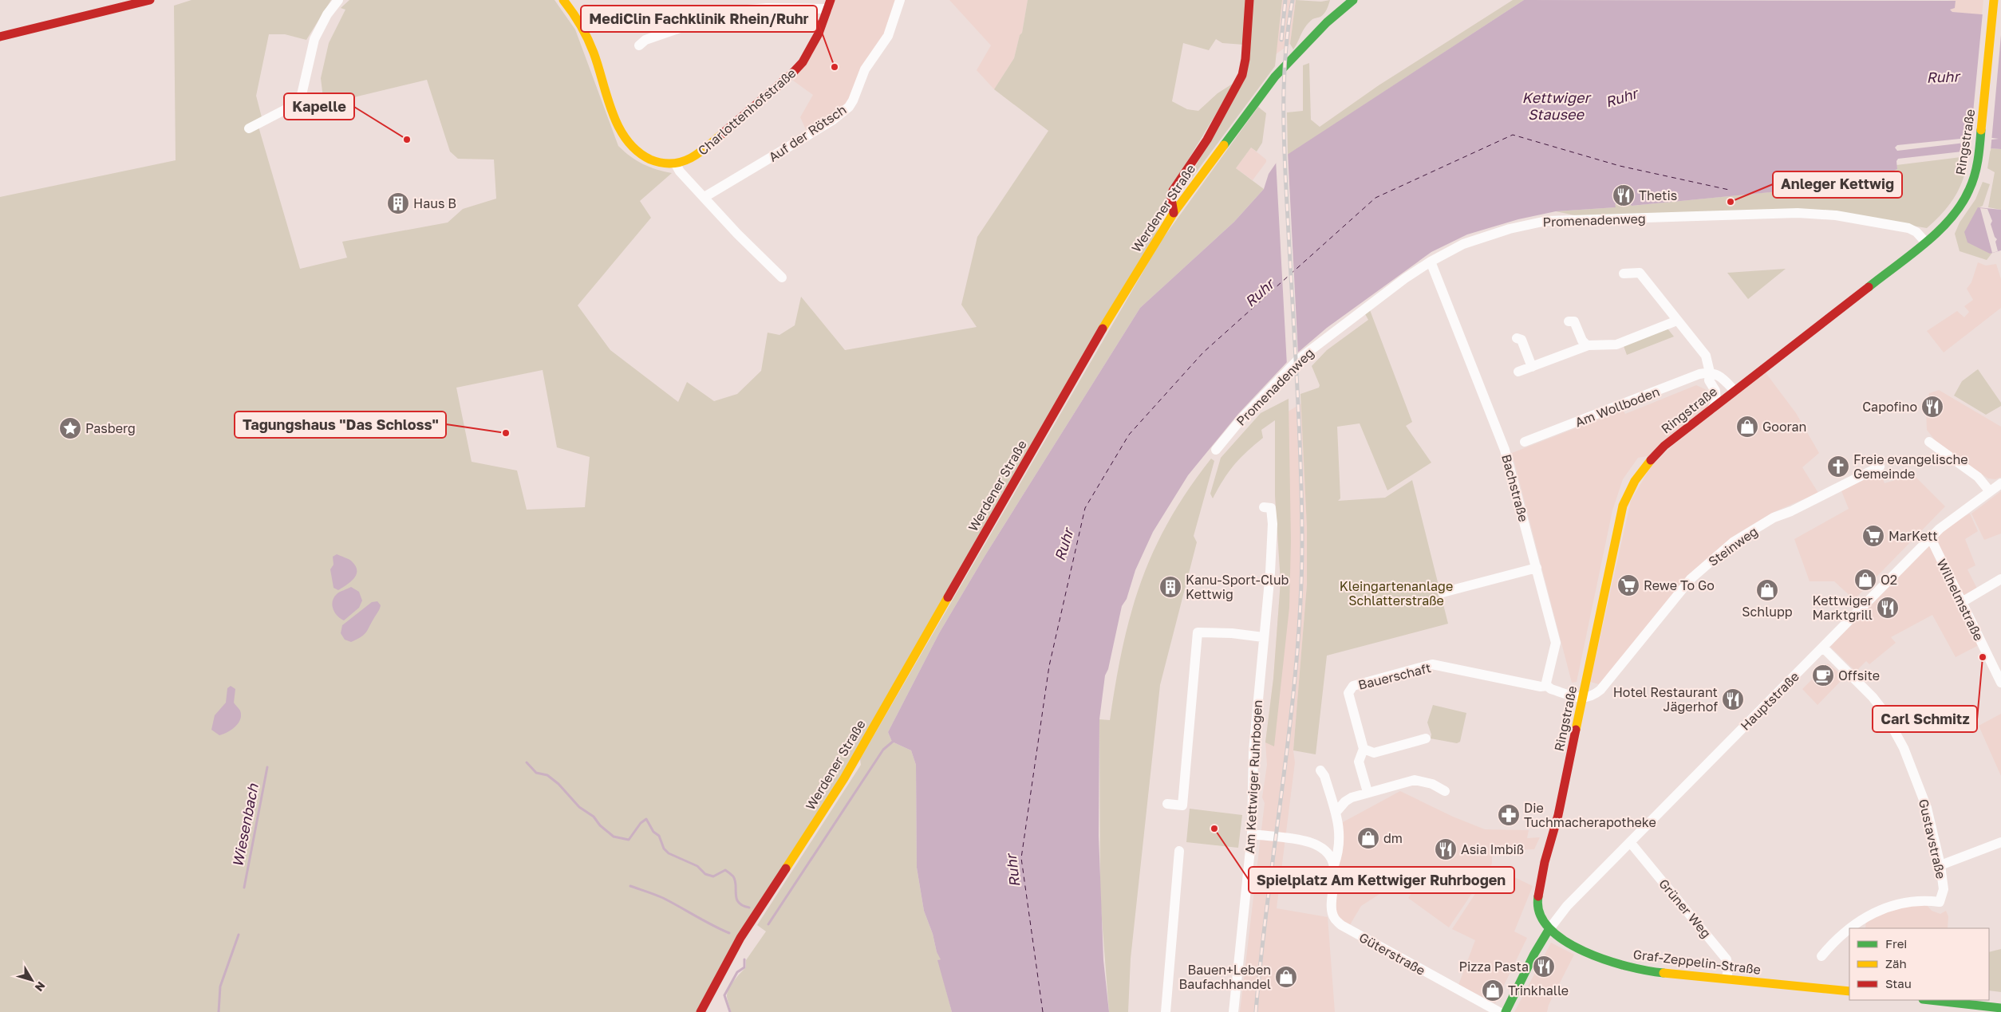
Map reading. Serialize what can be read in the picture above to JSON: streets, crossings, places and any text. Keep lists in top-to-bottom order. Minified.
{"streets":{"main road":["Charlottenhofstraße","Ringstraße","Werdener Straße","Graf-Zeppelin-Straße"],"street":["Auf der Rötsch","Promenadenweg","Am Wollboden","Bachstraße","Steinweg","Wilhelmstraße","Bauerschaft","Hauptstraße","Am Kettwiger Ruhrbogen","Gustavstraße","Grüner Weg","Güterstraße"]},"crossings":[["Ringstraße","Promenadenweg"],["Ringstraße","Steinweg"],["Ringstraße","Hauptstraße"],["Ringstraße","Graf-Zeppelin-Straße"],["Promenadenweg","Bachstraße"],["Bachstraße","Bauerschaft"],["Wilhelmstraße","Hauptstraße"],["Hauptstraße","Gustavstraße"],["Hauptstraße","Grüner Weg"],["Hauptstraße","Graf-Zeppelin-Straße"],["Grüner Weg","Graf-Zeppelin-Straße"]],"water":["Ruhr","Kettwiger Stausee","Wiesenbach"],"parks":["Kleingartenanlage Schlatterstraße"],"places":{"other":["MediClin Fachklinik Rhein/Ruhr","Kapelle","Anleger Kettwig","Tagungshaus \"Das Schloss\"","Carl Schmitz","Spielplatz Am Kettwiger Ruhrbogen"],"restaurant":["Thetis","Capofino","Kettwiger Marktgrill","Hotel Restaurant Jägerhof","Asia Imbiß","Pizza Pasta"],"building":["Haus B","Kanu-Sport-Club Kettwig"],"shop":["Gooran","O2","Schlupp","dm","Bauen+Leben Baufachhandel","Trinkhalle"],"place":["Pasberg"],"church":["Freie evangelische Gemeinde"],"supermarket":["MarKett","Rewe To Go"],"cafe":["Offsite"],"pharmacy":["Die Tuchmacherapotheke"]},"legend":["Frei","Zäh","Stau"],"north":"bottom right"}
